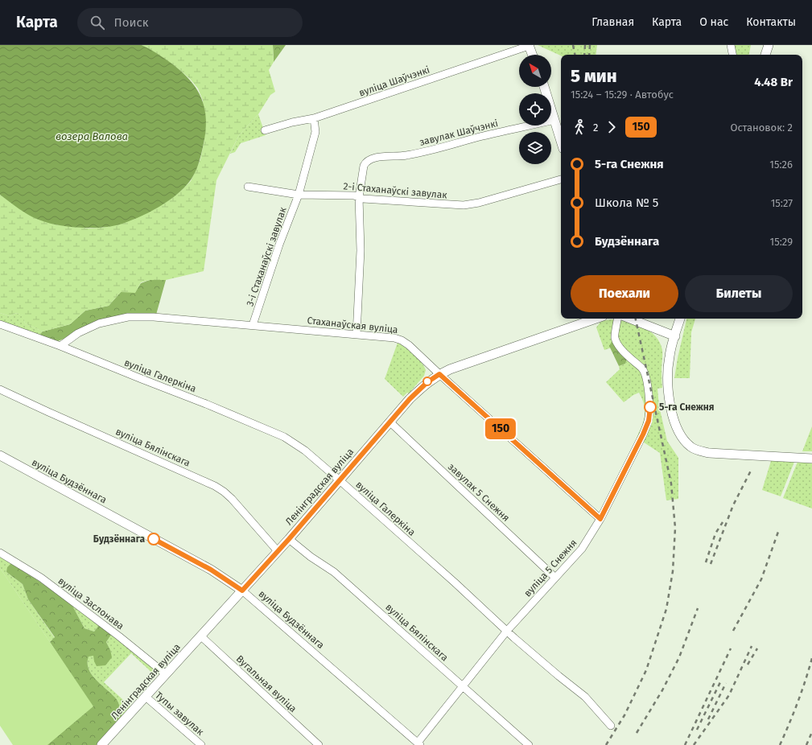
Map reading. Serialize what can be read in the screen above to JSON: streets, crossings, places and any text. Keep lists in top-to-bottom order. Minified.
{"streets":{"street":["вуліца Шаўчэнкі","завулак Шаўчэнкі","2-і Стаханаўскі завулак","3-і Стаханаўскі завулак","Стаханаўская вуліца","вуліца Галеркіна","вуліца Бялінскага","вуліца Будзённага","Ленінградская вуліца","завулак 5 Снежня","вуліца 5 Снежня","вуліца Заслонава","Вугальная вуліца","Тупы завулак"]},"crossings":[["вуліца Шаўчэнкі","3-і Стаханаўскі завулак"],["завулак Шаўчэнкі","2-і Стаханаўскі завулак"],["2-і Стаханаўскі завулак","3-і Стаханаўскі завулак"],["3-і Стаханаўскі завулак","Стаханаўская вуліца"],["Стаханаўская вуліца","вуліца Галеркіна"],["Стаханаўская вуліца","Ленінградская вуліца"],["Стаханаўская вуліца","вуліца 5 Снежня"],["вуліца Галеркіна","Ленінградская вуліца"],["вуліца Галеркіна","вуліца 5 Снежня"],["вуліца Бялінскага","Ленінградская вуліца"],["вуліца Бялінскага","вуліца 5 Снежня"],["вуліца Будзённага","Ленінградская вуліца"],["вуліца Будзённага","вуліца 5 Снежня"],["Ленінградская вуліца","завулак 5 Снежня"],["Ленінградская вуліца","вуліца Заслонава"],["Ленінградская вуліца","Вугальная вуліца"],["Ленінградская вуліца","Тупы завулак"],["завулак 5 Снежня","вуліца 5 Снежня"]],"water":["возера Валова"],"places":["5-га Снежня","Будзённага"],"lines":["bus line 150"],"north":"top left","page":{"header":"Карта","search":"Поиск","nav":["Главная","Карта","О нас","Контакты"],"on_map":"150","heading":["5 мин","15:24 – 15:29 · Автобус","4.48 Br"],"legs":["2","150","Остановок: 2"],"list":[{"name":"5-га Снежня","value":"15:26"},{"name":"Школа № 5","value":"15:27"},{"name":"Будзённага","value":"15:29"}],"buttons":["Поехали","Билеты"]}}
